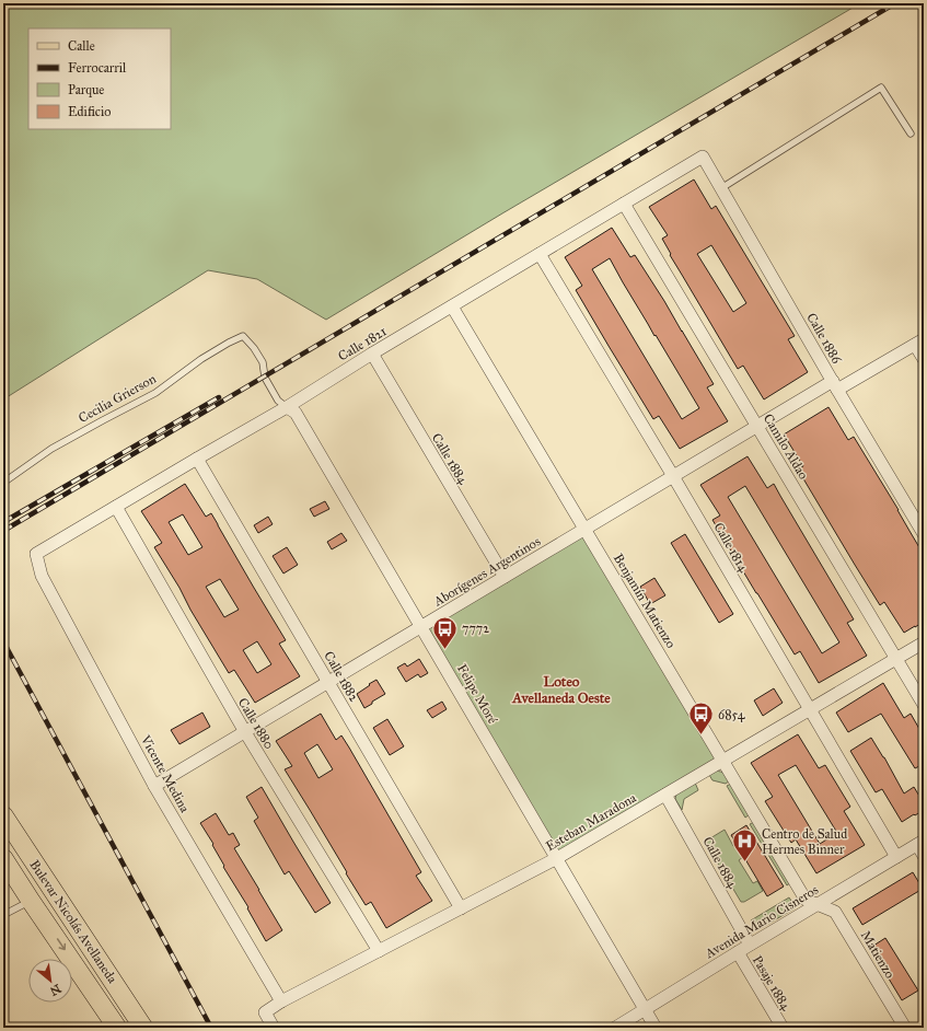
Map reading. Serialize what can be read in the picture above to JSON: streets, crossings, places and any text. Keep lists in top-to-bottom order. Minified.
{"streets":{"main road":["Bulevar Nicolás Avellaneda"],"street":["Calle 1886","Calle 1821","Camilo Aldao","Calle 1884","Calle 1814","Aborígenes Argentinos","Benjamín Matienzo","Calle 1882","Felipe Moré","Calle 1880","Vicente Medina","Esteban Maradona","Avenida Mario Cisneros","Matienzo","Pasaje 1884"],"lane":["Cecilia Grierson"]},"crossings":[["Calle 1886","Calle 1821"],["Calle 1886","Aborígenes Argentinos"],["Calle 1821","Camilo Aldao"],["Calle 1821","Calle 1884"],["Calle 1821","Calle 1814"],["Calle 1821","Benjamín Matienzo"],["Calle 1821","Calle 1882"],["Calle 1821","Felipe Moré"],["Calle 1821","Calle 1880"],["Calle 1821","Vicente Medina"],["Cecilia Grierson","Felipe Moré"],["Camilo Aldao","Aborígenes Argentinos"],["Camilo Aldao","Esteban Maradona"],["Calle 1884","Aborígenes Argentinos"],["Calle 1884","Esteban Maradona"],["Calle 1884","Avenida Mario Cisneros"],["Calle 1814","Aborígenes Argentinos"],["Calle 1814","Esteban Maradona"],["Calle 1814","Avenida Mario Cisneros"],["Aborígenes Argentinos","Benjamín Matienzo"],["Aborígenes Argentinos","Calle 1882"],["Aborígenes Argentinos","Felipe Moré"],["Aborígenes Argentinos","Calle 1880"],["Aborígenes Argentinos","Vicente Medina"],["Benjamín Matienzo","Esteban Maradona"],["Benjamín Matienzo","Avenida Mario Cisneros"],["Benjamín Matienzo","Matienzo"],["Calle 1882","Esteban Maradona"],["Felipe Moré","Esteban Maradona"],["Felipe Moré","Avenida Mario Cisneros"],["Calle 1880","Esteban Maradona"],["Vicente Medina","Esteban Maradona"],["Avenida Mario Cisneros","Matienzo"],["Avenida Mario Cisneros","Pasaje 1884"]],"districts":["Loteo Avellaneda Oeste"],"places":{"bus stop":["7772","6854"],"hospital":["Centro de Salud Hermes Binner"]},"legend":["Calle","Ferrocarril","Parque","Edificio"],"north":"bottom right"}
